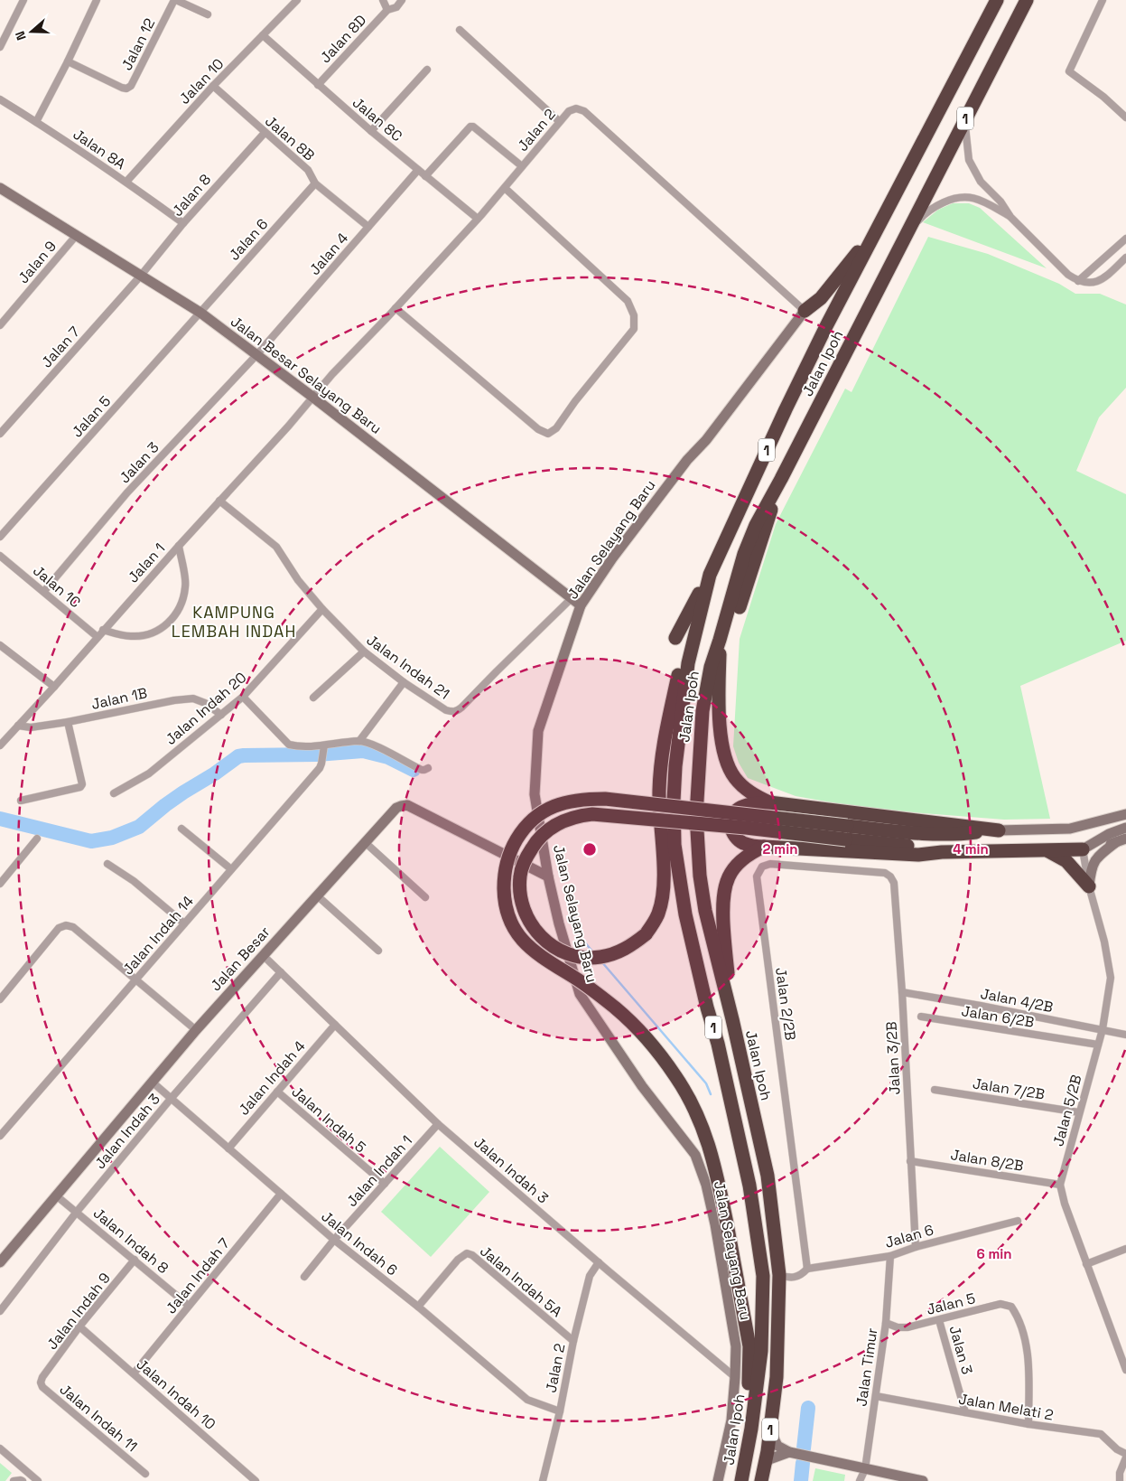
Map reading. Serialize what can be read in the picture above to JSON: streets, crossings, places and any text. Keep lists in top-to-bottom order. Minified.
{"streets":{"highway":["1","Jalan Ipoh"],"street":["Jalan 8D","Jalan 12","Jalan 10","Jalan 8C","Jalan 2","Jalan 8B","Jalan 8A","Jalan 8","Jalan 6","Jalan 4","Jalan 9","Jalan 7","Jalan Besar Selayang Baru","Jalan 5","Jalan 3","Jalan Selayang Baru","Jalan 1","Jalan 1C","Jalan Indah 21","Jalan 1B","Jalan Indah 20","Jalan Indah 14","Jalan Besar","Jalan 4/2B","Jalan 2/2B","Jalan 6/2B","Jalan 3/2B","Jalan Indah 4","Jalan 7/2B","Jalan 5/2B","Jalan Indah 5","Jalan Indah 3","Jalan 8/2B","Jalan Indah 1","Jalan Indah 8","Jalan Indah 6","Jalan Indah 7","Jalan Indah 5A","Jalan Indah 9","Jalan Timur","Jalan Indah 10","Jalan Melati 2","Jalan Indah 11"]},"crossings":[["Jalan 8D","Jalan 8C"],["Jalan 10","Jalan 8C"],["Jalan 10","Jalan 8B"],["Jalan 10","Jalan 8A"],["Jalan 8C","Jalan 2"],["Jalan 8C","Jalan 4"],["Jalan 2","Jalan Besar Selayang Baru"],["Jalan 2","Jalan Selayang Baru"],["Jalan 2","Jalan 1"],["Jalan 2","Jalan Indah 3"],["Jalan 2","Jalan Indah 6"],["Jalan 2","Jalan Indah 5A"],["Jalan 8B","Jalan 8"],["Jalan 8B","Jalan 6"],["Jalan 8B","Jalan 4"],["Jalan 8A","Jalan 8"],["Jalan 8","Jalan 7"],["Jalan 8","Jalan Besar Selayang Baru"],["Jalan 6","Jalan Ipoh"],["Jalan 6","Jalan Besar Selayang Baru"],["Jalan 6","Jalan 5"],["Jalan 6","Jalan 2/2B"],["Jalan 6","Jalan 3/2B"],["Jalan 6","Jalan Timur"],["Jalan 4","Jalan Besar Selayang Baru"],["Jalan 4","Jalan 3"],["Jalan 9","Jalan Besar Selayang Baru"],["Jalan 7","Jalan Besar Selayang Baru"],["Jalan Besar Selayang Baru","Jalan 5"],["Jalan Besar Selayang Baru","Jalan 3"],["Jalan Besar Selayang Baru","Jalan Selayang Baru"],["Jalan Besar Selayang Baru","Jalan 1"],["Jalan Besar Selayang Baru","Jalan Indah 21"],["Jalan 5","Jalan 3"],["Jalan 5","Jalan Timur"],["Jalan 5","Jalan Melati 2"],["Jalan 3","Jalan 1C"],["Jalan 3","Jalan Melati 2"],["Jalan Selayang Baru","Jalan Besar"],["Jalan Selayang Baru","Jalan Indah 3"],["Jalan 1","Jalan 1C"],["Jalan 1","Jalan Indah 21"],["Jalan 1","Jalan 1B"],["Jalan Indah 21","Jalan Indah 20"],["Jalan 1B","Jalan Indah 20"],["Jalan Besar","Jalan Indah 3"],["Jalan Besar","Jalan Indah 8"],["Jalan Besar","Jalan Indah 6"],["Jalan 4/2B","Jalan 3/2B"],["Jalan 4/2B","Jalan 5/2B"],["Jalan 2/2B","Jalan 3/2B"],["Jalan 6/2B","Jalan 5/2B"],["Jalan 3/2B","Jalan 8/2B"],["Jalan Indah 4","Jalan Indah 5"],["Jalan Indah 4","Jalan Indah 3"],["Jalan Indah 4","Jalan Indah 6"],["Jalan 7/2B","Jalan 5/2B"],["Jalan 5/2B","Jalan 8/2B"],["Jalan Indah 5","Jalan Indah 1"],["Jalan Indah 3","Jalan Indah 1"],["Jalan Indah 3","Jalan Indah 8"],["Jalan Indah 3","Jalan Indah 6"],["Jalan Indah 1","Jalan Indah 6"],["Jalan Indah 8","Jalan Indah 7"],["Jalan Indah 8","Jalan Indah 9"],["Jalan Indah 6","Jalan Indah 7"],["Jalan Indah 6","Jalan Indah 5A"],["Jalan Indah 7","Jalan Indah 10"],["Jalan Indah 9","Jalan Indah 10"],["Jalan Indah 9","Jalan Indah 11"],["Jalan Timur","Jalan Melati 2"]],"districts":["KAMPUNG LEMBAH INDAH"],"north":"left","rings":["2 min","4 min","6 min"]}
